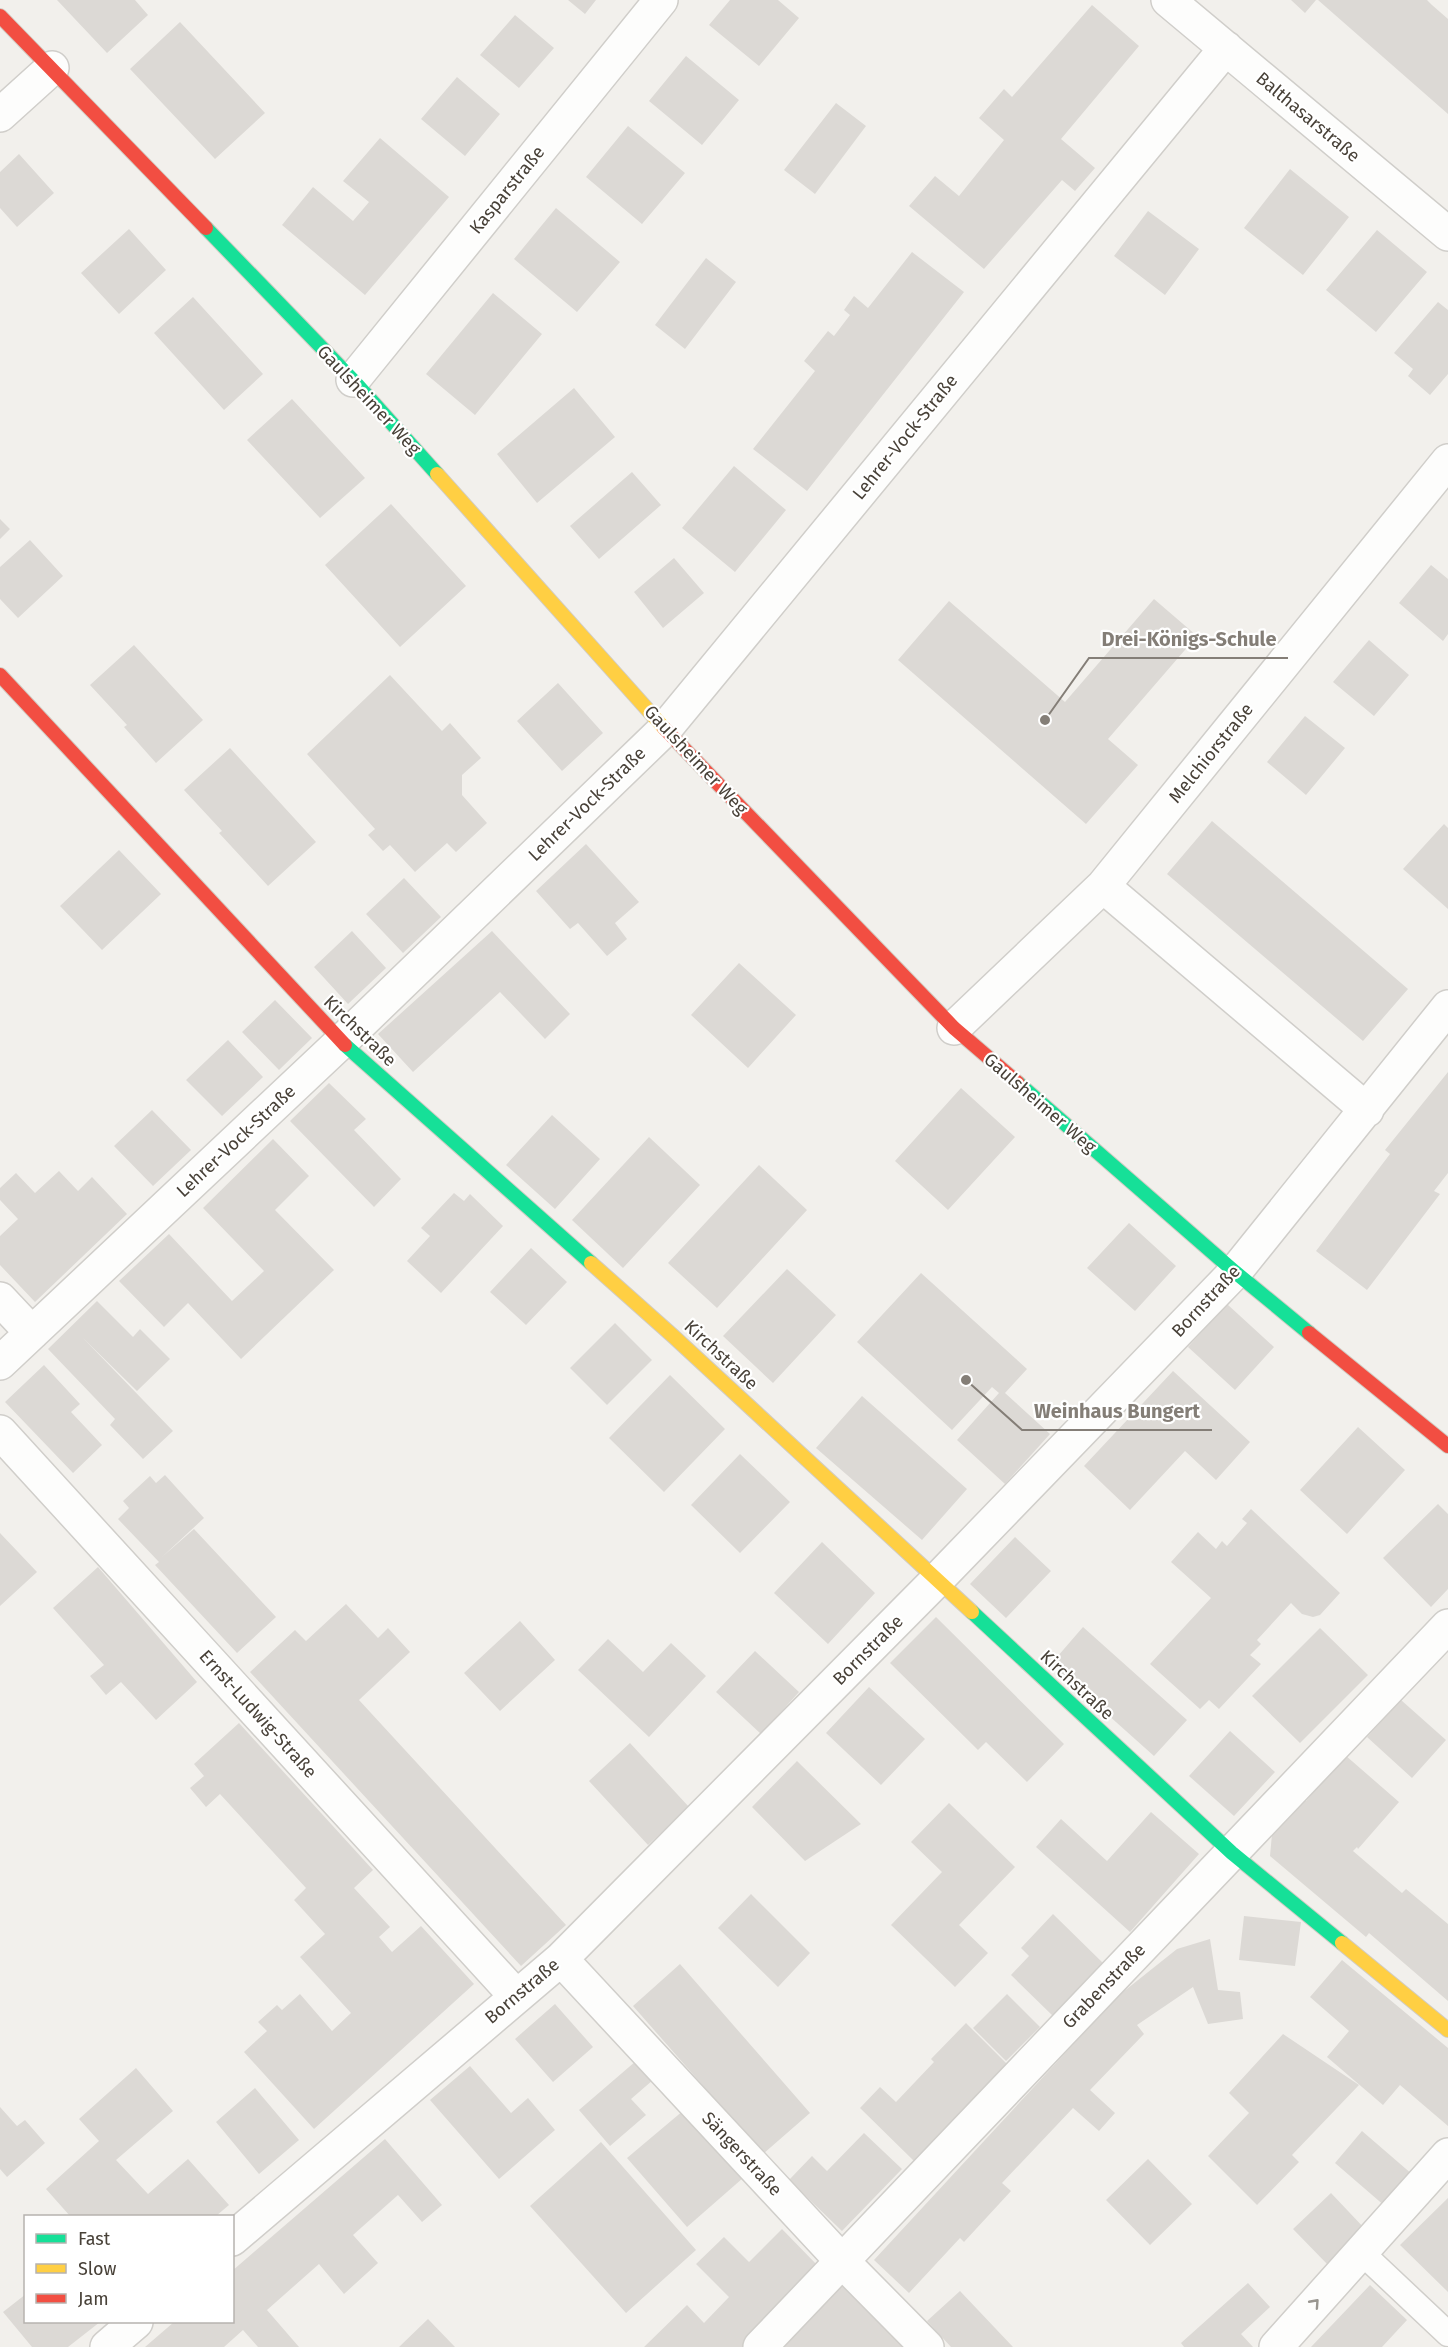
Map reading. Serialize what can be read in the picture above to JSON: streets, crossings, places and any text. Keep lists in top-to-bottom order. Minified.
{"streets":{"street":["Balthasarstraße","Kasparstraße","Gaulsheimer Weg","Lehrer-Vock-Straße","Melchiorstraße","Kirchstraße","Bornstraße","Ernst-Ludwig-Straße","Grabenstraße","Sängerstraße"]},"crossings":[["Balthasarstraße","Lehrer-Vock-Straße"],["Kasparstraße","Gaulsheimer Weg"],["Gaulsheimer Weg","Lehrer-Vock-Straße"],["Gaulsheimer Weg","Melchiorstraße"],["Gaulsheimer Weg","Bornstraße"],["Lehrer-Vock-Straße","Kirchstraße"],["Kirchstraße","Bornstraße"],["Kirchstraße","Grabenstraße"],["Bornstraße","Ernst-Ludwig-Straße"],["Bornstraße","Sängerstraße"],["Grabenstraße","Sängerstraße"]],"places":["Drei-Königs-Schule","Weinhaus Bungert"],"legend":["Fast","Slow","Jam"]}
